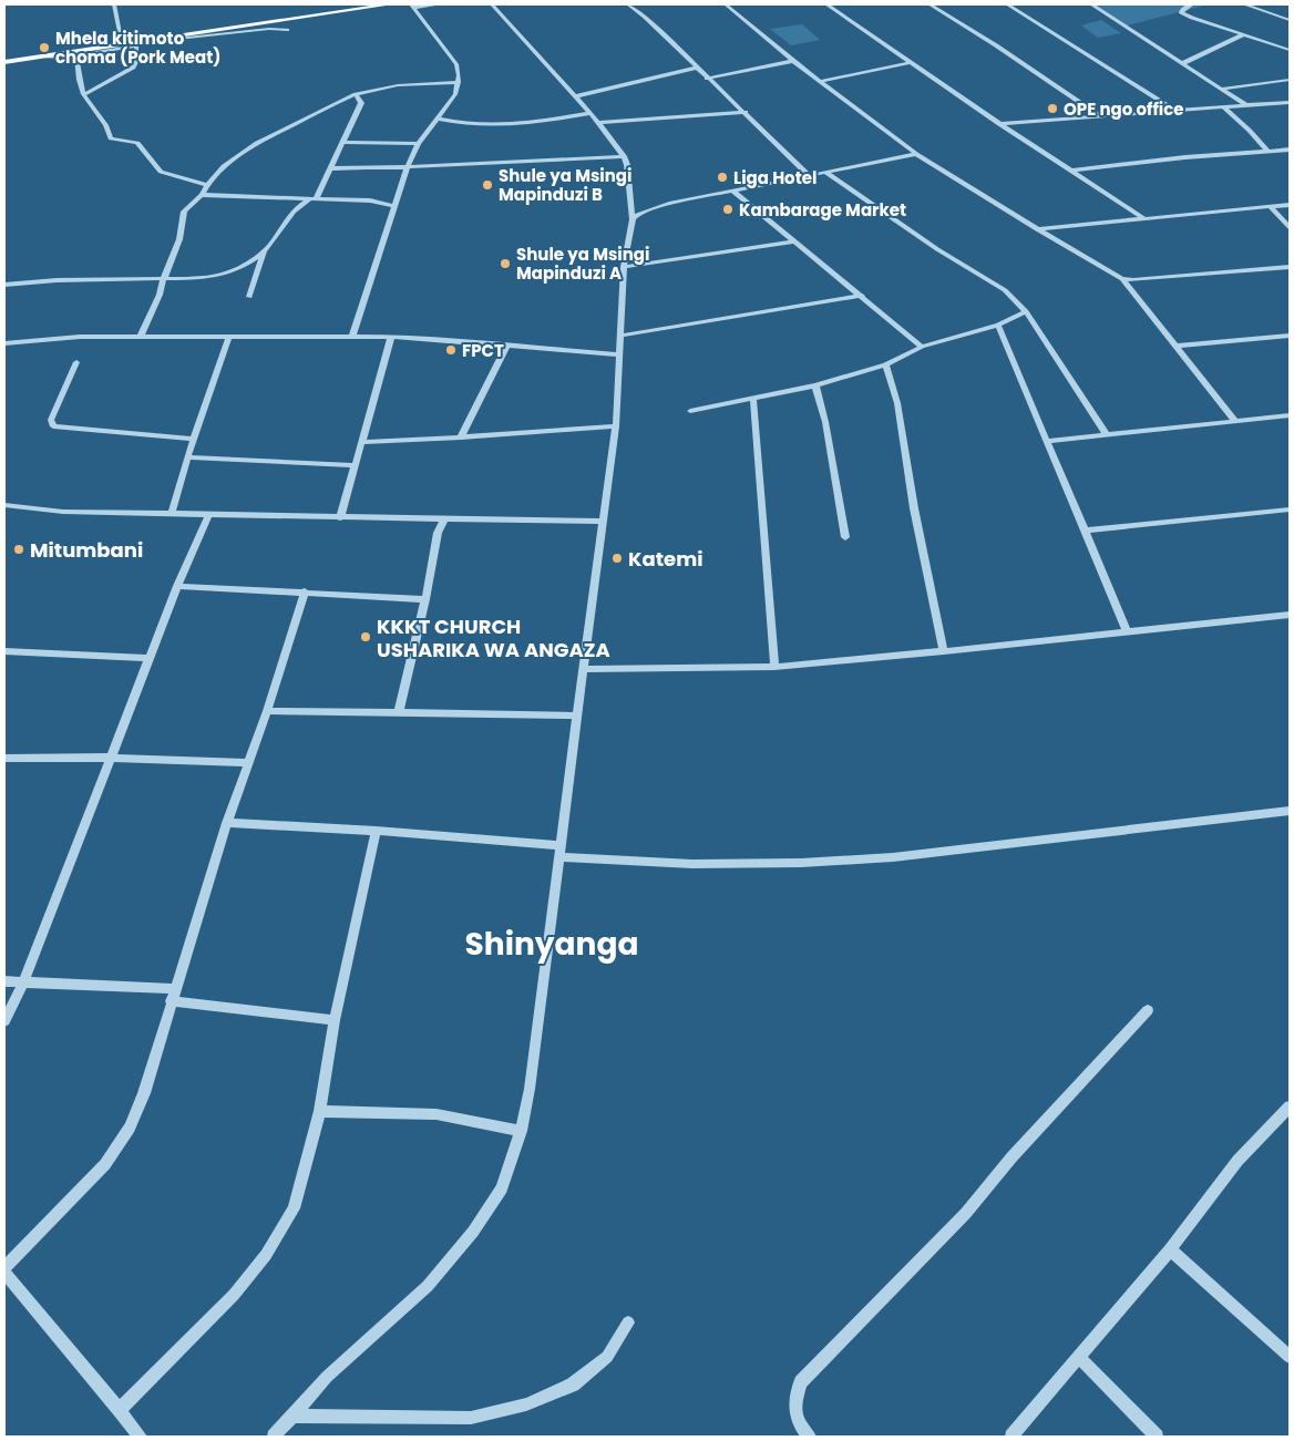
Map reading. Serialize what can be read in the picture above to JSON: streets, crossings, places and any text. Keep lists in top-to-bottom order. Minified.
{"districts":["Shinyanga"],"places":["Mhela kitimoto choma (Pork Meat)","OPE ngo office","Liga Hotel","Shule ya Msingi Mapinduzi B","Kambarage Market","Shule ya Msingi Mapinduzi A","FPCT","Mitumbani","Katemi","KKKT CHURCH USHARIKA WA ANGAZA"]}
